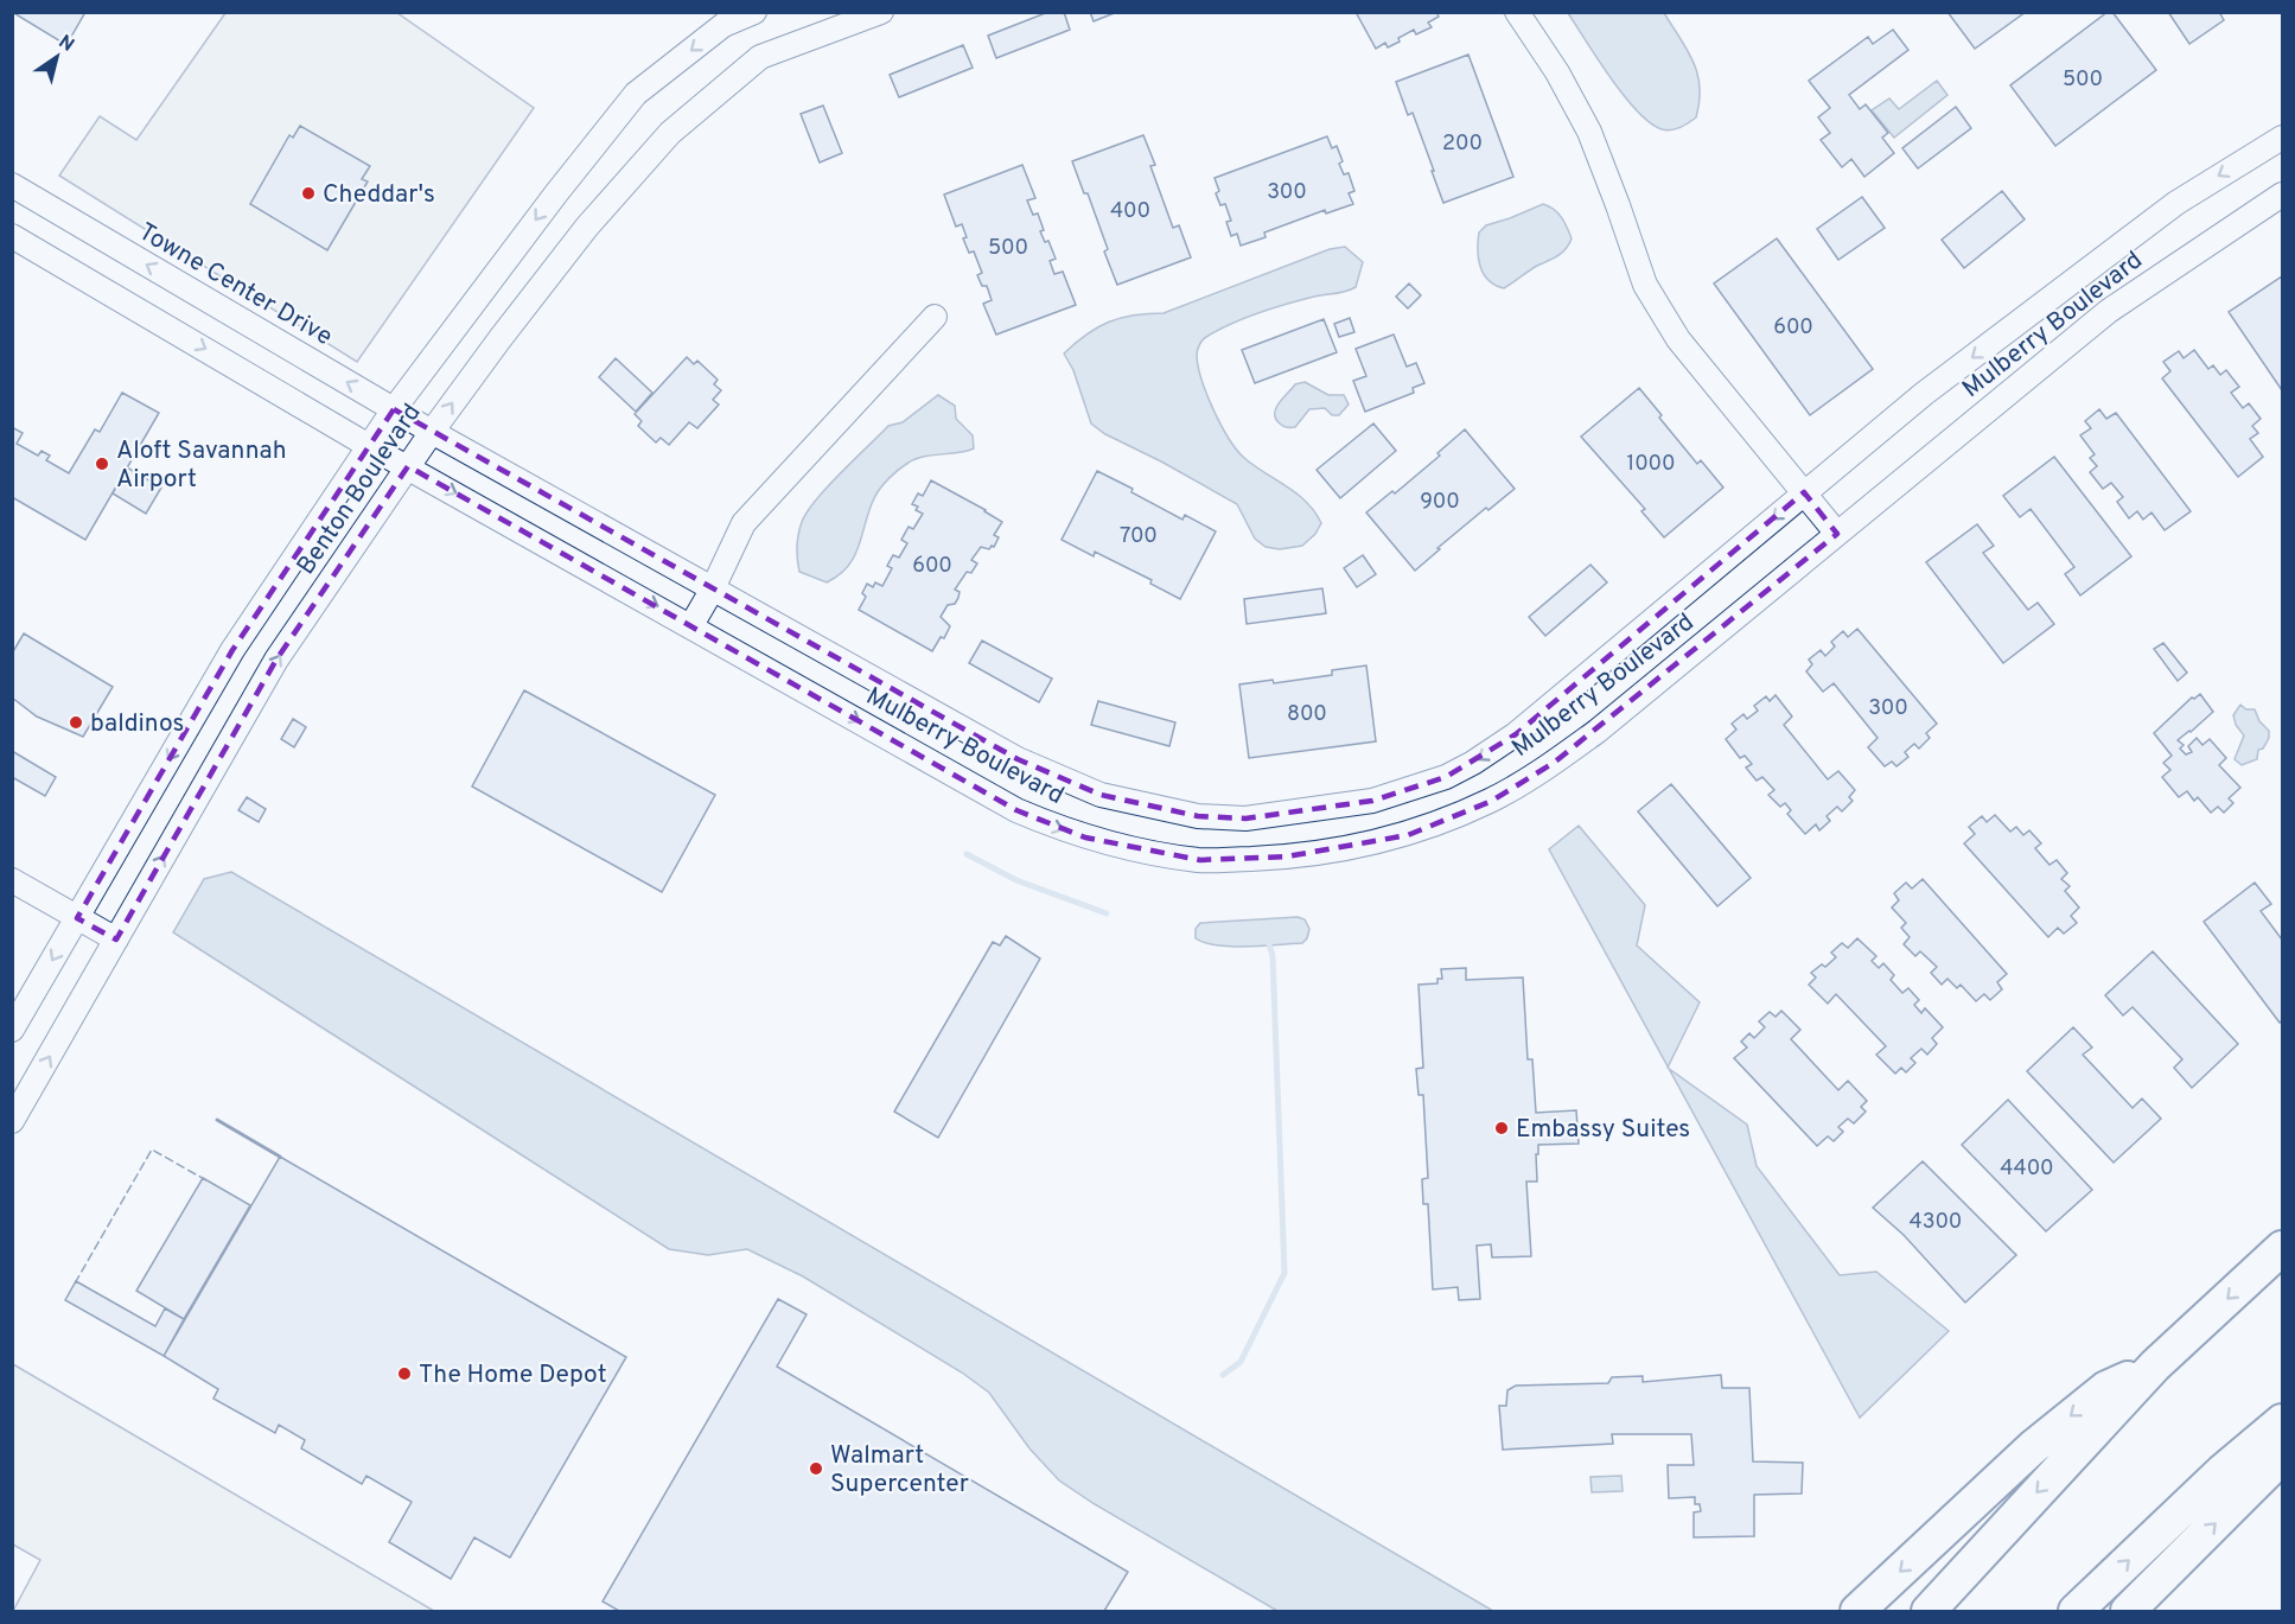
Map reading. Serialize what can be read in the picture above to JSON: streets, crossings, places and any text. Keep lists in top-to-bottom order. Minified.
{"streets":{"street":["Towne Center Drive","Mulberry Boulevard","Benton Boulevard"]},"crossings":[["Towne Center Drive","Mulberry Boulevard"],["Towne Center Drive","Benton Boulevard"],["Mulberry Boulevard","Benton Boulevard"]],"places":["Cheddar's","Aloft Savannah Airport","baldinos","Embassy Suites","The Home Depot","Walmart Supercenter"],"house_numbers":["500","200","300","400","500","600","1000","900","700","600","300","800","4400","4300"],"north":"top right"}
